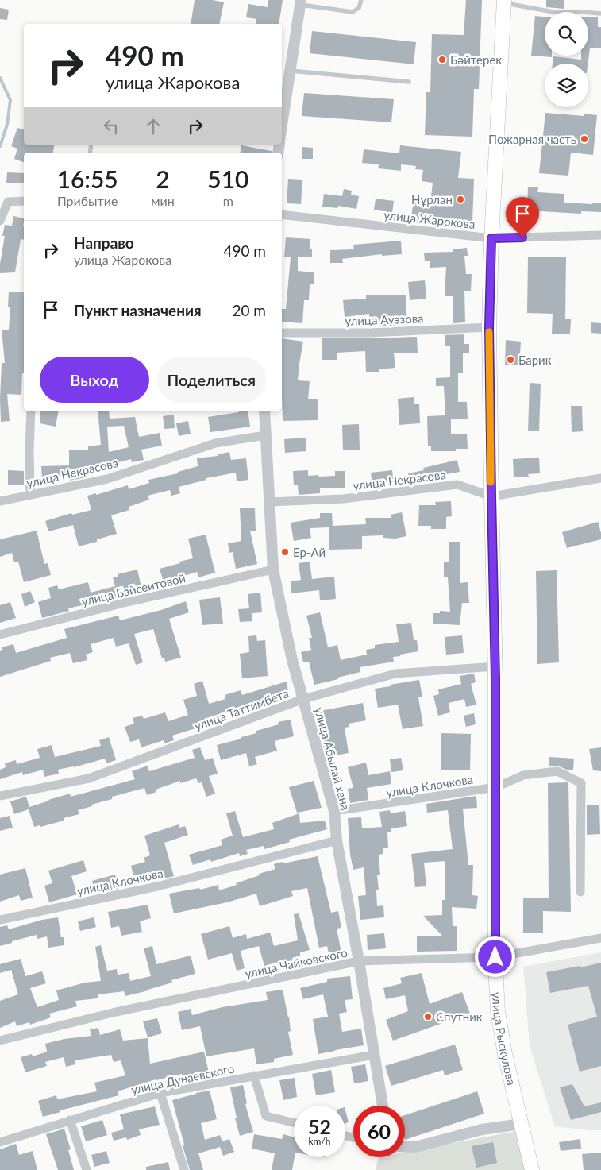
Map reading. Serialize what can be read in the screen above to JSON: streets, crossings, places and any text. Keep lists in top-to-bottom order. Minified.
{"streets":{"main road":["улица Рыскулова"],"street":["улица Жарокова","улица Ауэзова","улица Некрасова","улица Байсеитовой","улица Таттимбета","улица Абылай хана","улица Клочкова","улица Чайковского","улица Дунаевского"]},"crossings":[["улица Жарокова","улица Рыскулова"],["улица Ауэзова","улица Рыскулова"],["улица Некрасова","улица Абылай хана"],["улица Некрасова","улица Рыскулова"],["улица Байсеитовой","улица Абылай хана"],["улица Таттимбета","улица Абылай хана"],["улица Таттимбета","улица Рыскулова"],["улица Абылай хана","улица Клочкова"],["улица Абылай хана","улица Чайковского"],["улица Абылай хана","улица Дунаевского"],["улица Клочкова","улица Рыскулова"],["улица Чайковского","улица Рыскулова"]],"places":["Бәйтерек","Пожарная часть","Нұрлан","Барик","Ер-Ай","Спутник"],"page":{"turn":["490 m","улица Жарокова"],"eta":["16:55","Прибытие","2","мин","510","m"],"list":[{"name":"Направо","note":"улица Жарокова","value":"490 m"},{"name":"Пункт назначения","value":"20 m"}],"buttons":["Выход","Поделиться"],"speed":"52 km/h","limit":"60"}}
